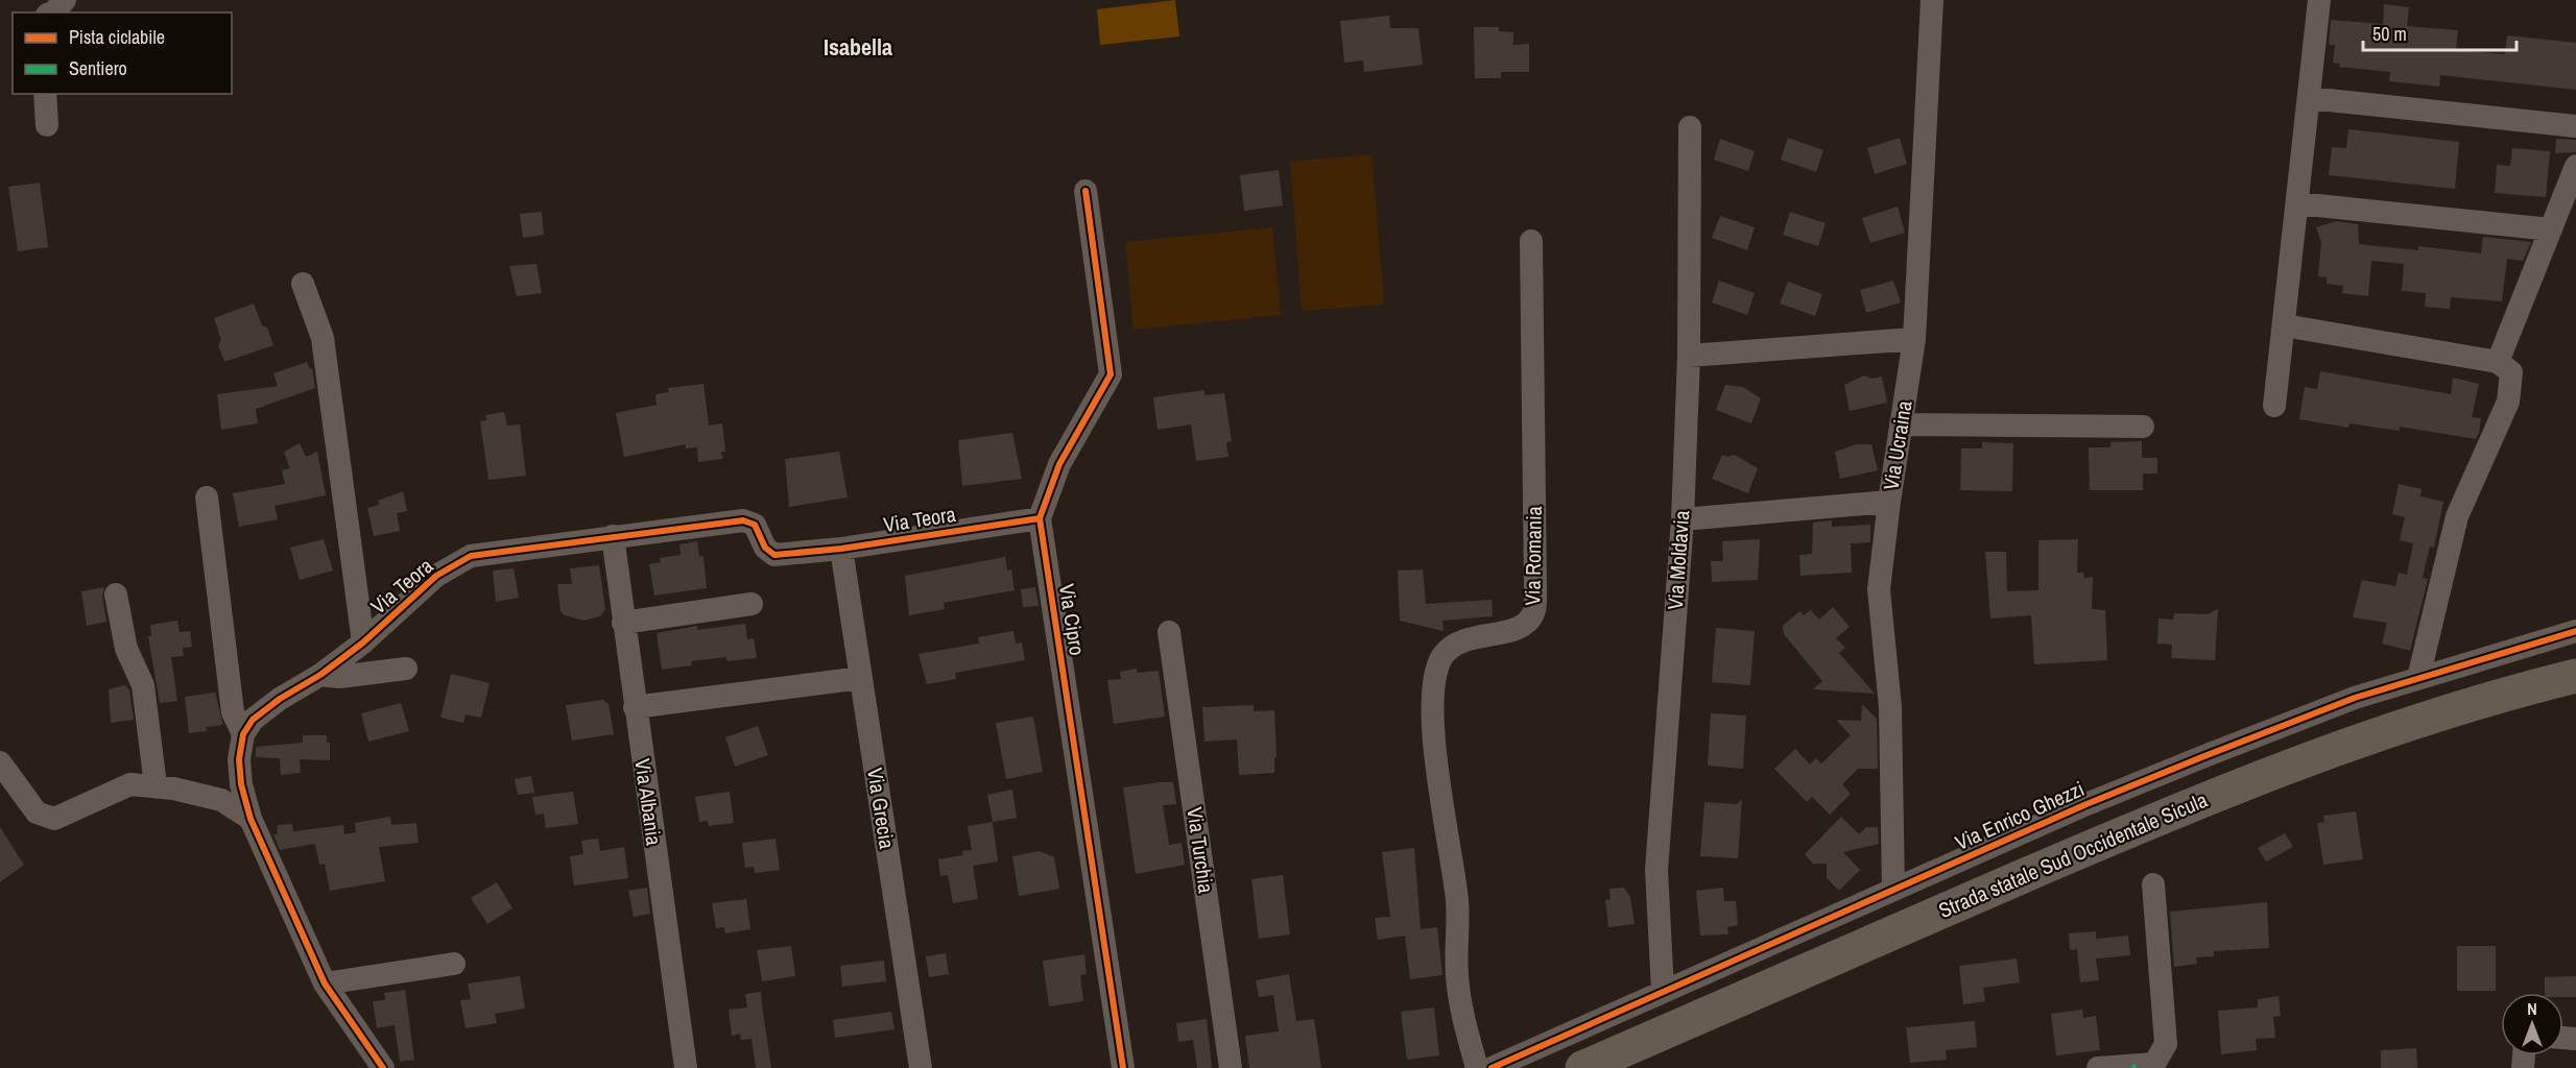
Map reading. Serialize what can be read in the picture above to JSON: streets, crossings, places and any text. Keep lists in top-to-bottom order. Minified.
{"streets":{"main road":["Strada statale Sud Occidentale Sicula"],"street":["Via Ucraina","Via Teora","Via Romania","Via Moldavia","Via Cipro","Via Albania","Via Grecia","Via Enrico Ghezzi","Via Turchia"]},"crossings":[["Via Ucraina","Via Enrico Ghezzi"],["Via Teora","Via Cipro"],["Via Teora","Via Albania"],["Via Teora","Via Grecia"],["Via Moldavia","Via Enrico Ghezzi"]],"districts":["Isabella"],"legend":["Pista ciclabile","Sentiero"],"scale_bar":"50 m","north":"top"}
